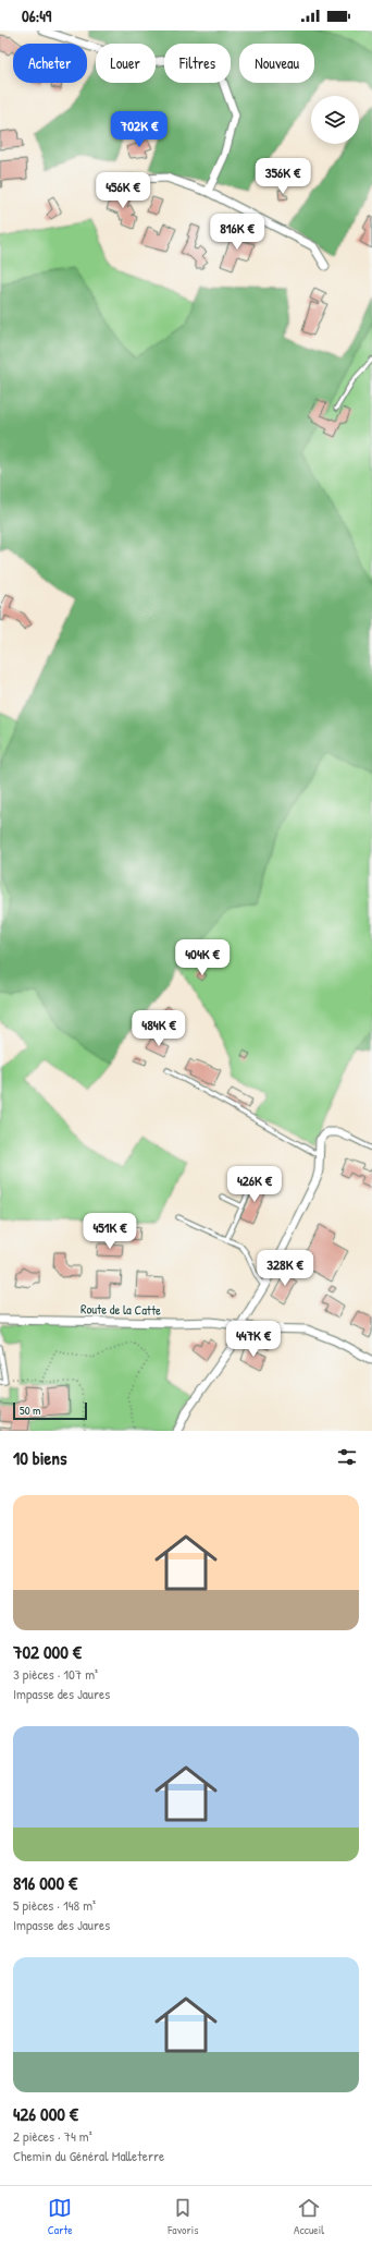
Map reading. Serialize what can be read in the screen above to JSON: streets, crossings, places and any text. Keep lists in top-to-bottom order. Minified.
{"streets":{"street":["Route de la Catte"]},"scale_bar":"50 m","page":{"status":"06:49","chip":["Acheter","Louer","Filtres","Nouveau"],"price":["702K €","356K €","456K €","816K €","404K €","484K €","426K €","451K €","328K €","447K €"],"scale":"50 m","heading":"10 biens","list":[{"name":"702 000 €","note":"3 pièces · 107 m² · Impasse des Jaures"},{"name":"816 000 €","note":"5 pièces · 148 m² · Impasse des Jaures"},{"name":"426 000 €","note":"2 pièces · 74 m² · Chemin du Général Malleterre"}],"tabs":["Carte","Favoris","Accueil"]}}
